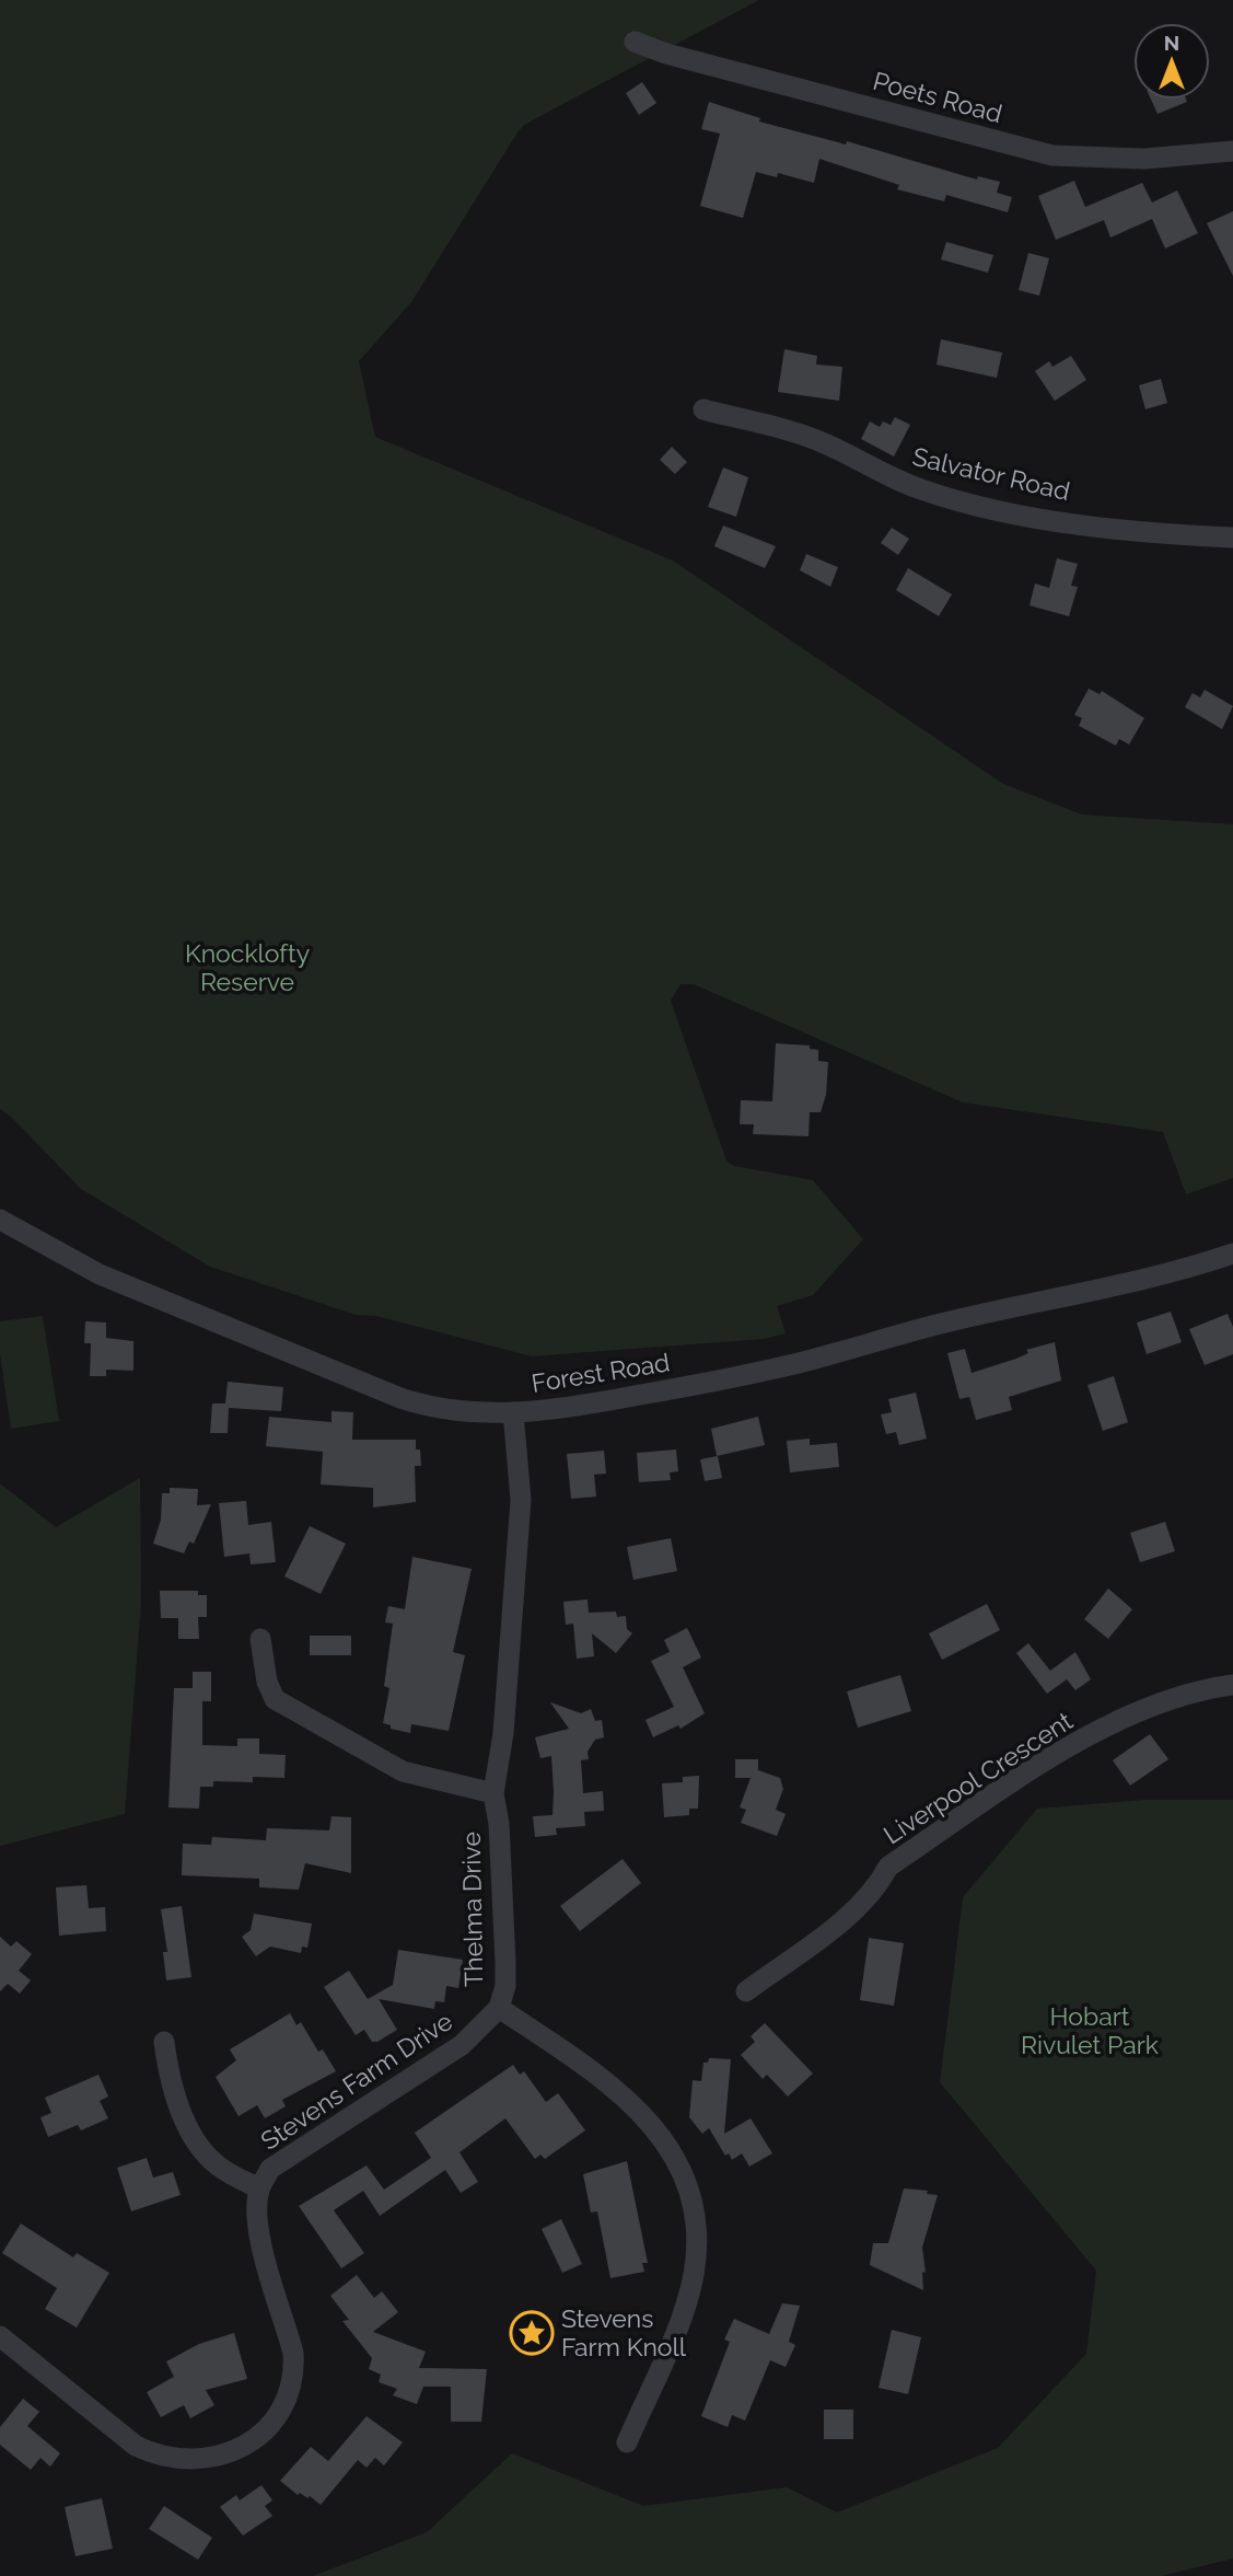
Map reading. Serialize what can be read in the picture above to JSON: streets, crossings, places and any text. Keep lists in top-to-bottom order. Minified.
{"streets":{"street":["Poets Road","Salvator Road","Forest Road","Liverpool Crescent","Thelma Drive","Stevens Farm Drive"]},"crossings":[["Forest Road","Thelma Drive"],["Thelma Drive","Stevens Farm Drive"]],"parks":["Knocklofty Reserve","Hobart Rivulet Park"],"places":{"place":["Stevens Farm Knoll"]},"north":"top"}
